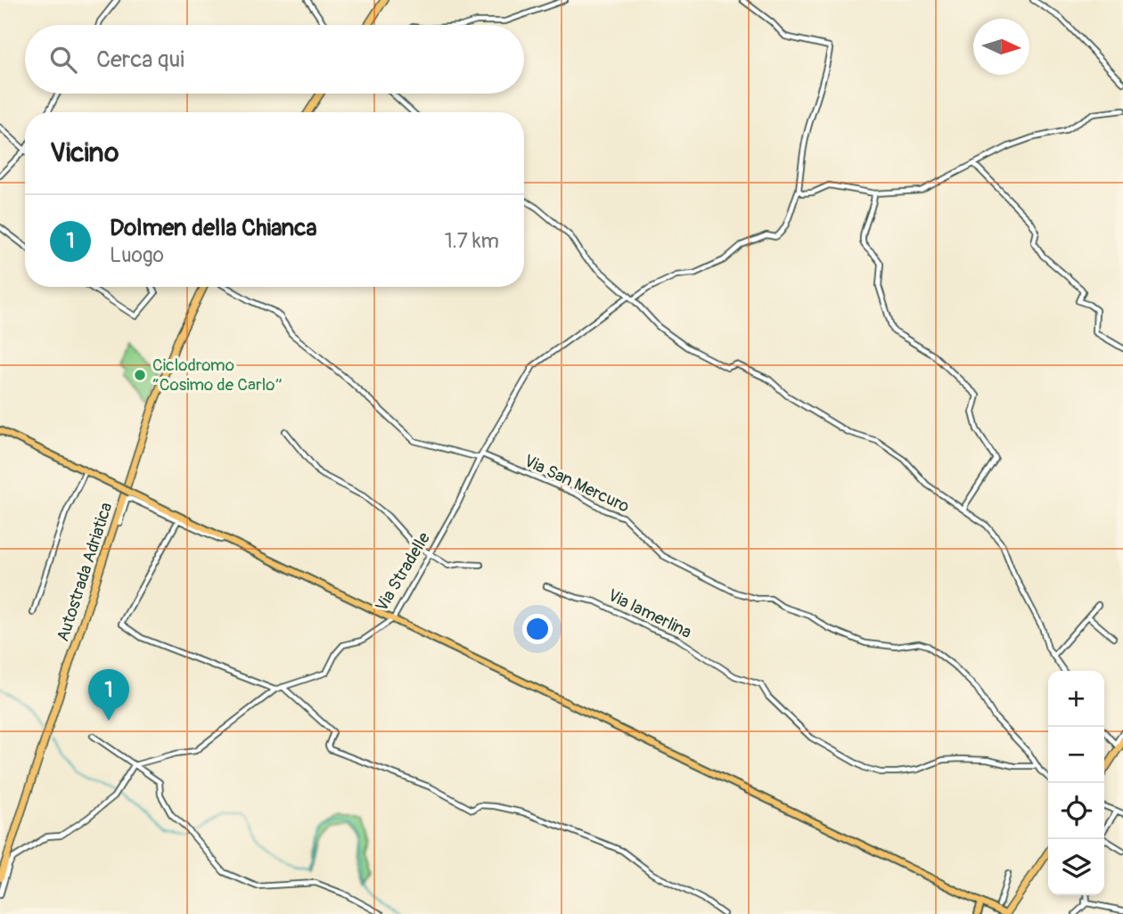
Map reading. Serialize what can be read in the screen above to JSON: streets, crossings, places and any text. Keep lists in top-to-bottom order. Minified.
{"streets":{"highway":["Autostrada Adriatica"],"street":["Via San Mercuro","Via Stradelle","Via lamerlina"]},"crossings":[["Via San Mercuro","Via Stradelle"],["Via San Mercuro","Via lamerlina"]],"places":["Ciclodromo “Cosimo de Carlo”"],"north":"right","page":{"search":"Cerca qui","heading":"Vicino","list":[{"mark":"1","name":"Dolmen della Chianca","note":"Luogo","value":"1.7 km"}],"pins":"1","map_buttons":["+","−"]}}
